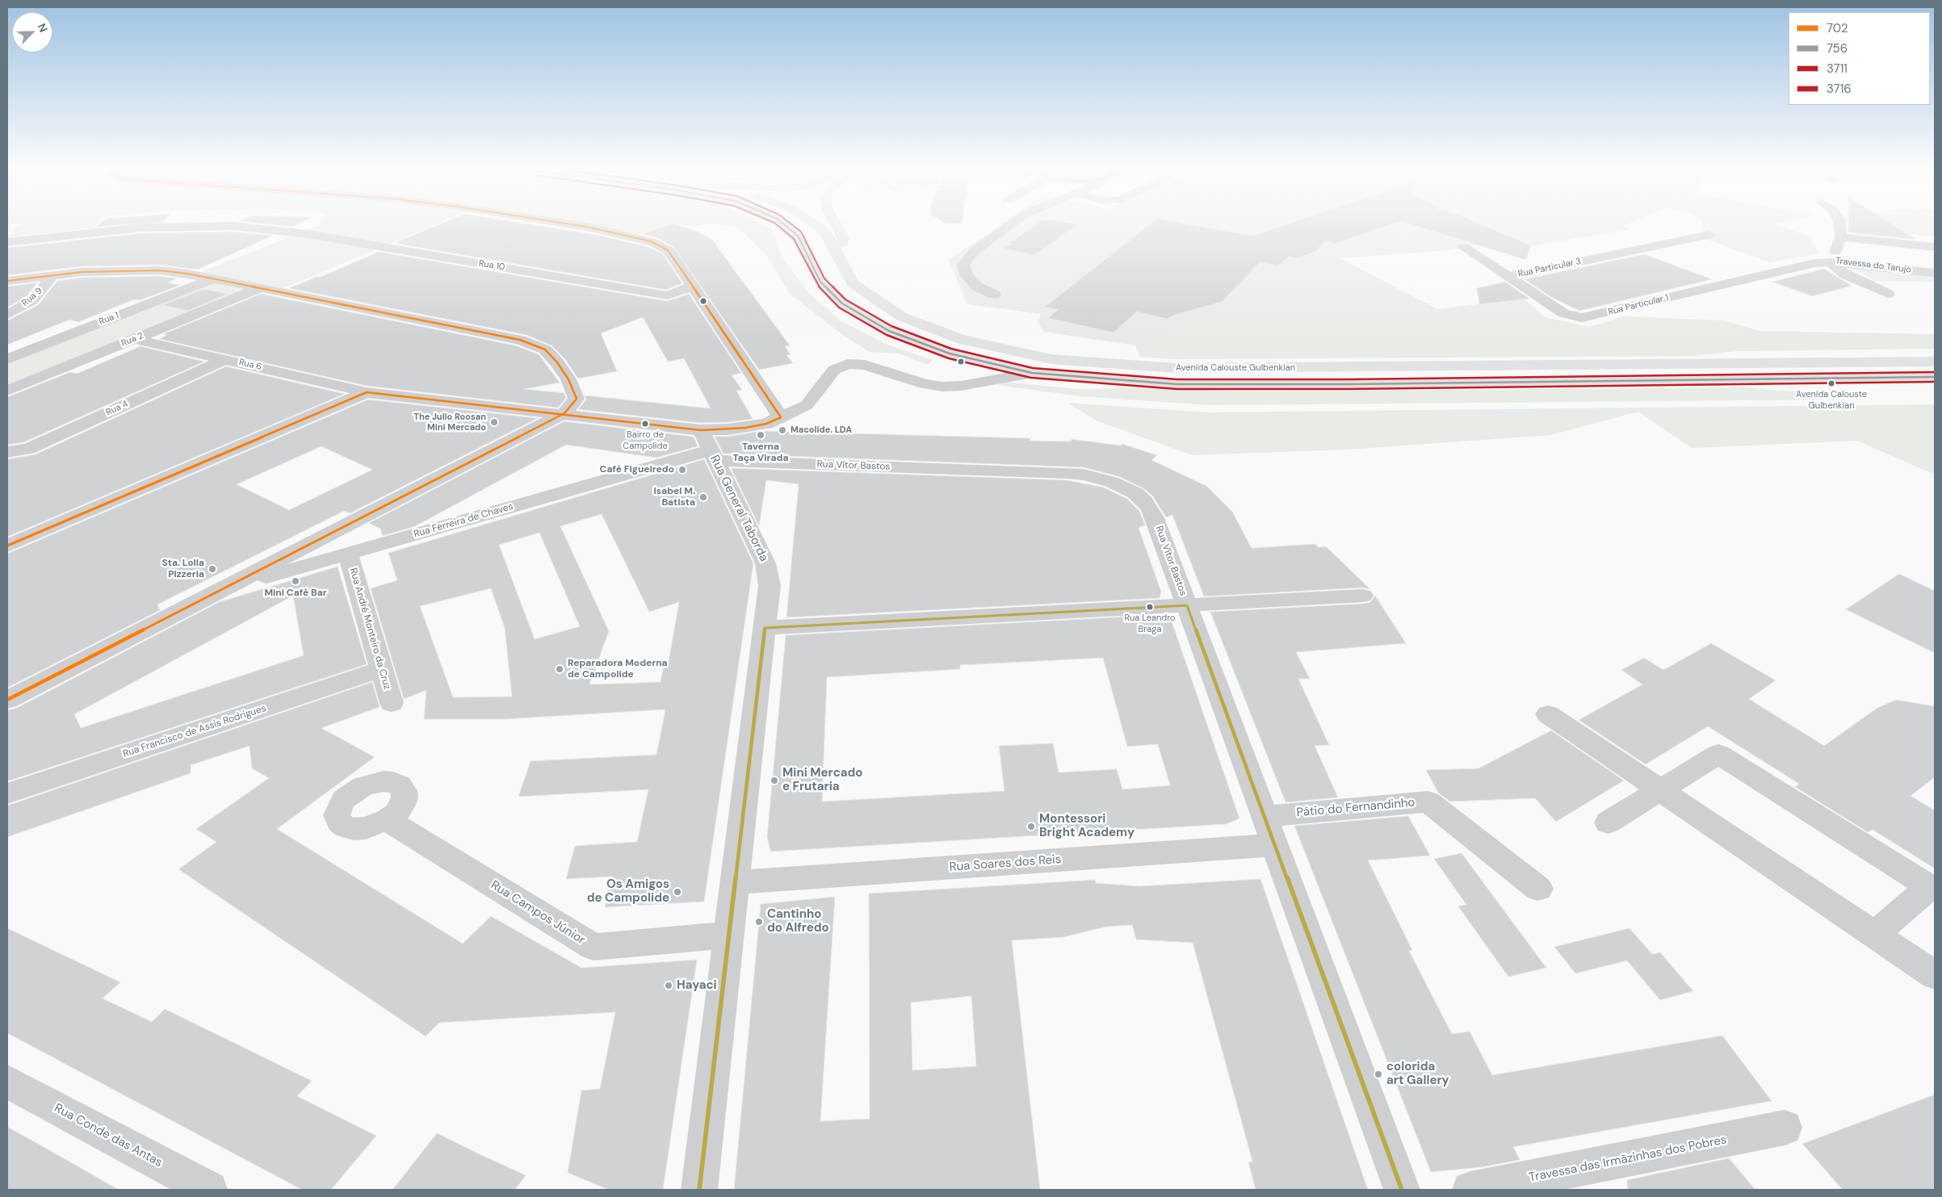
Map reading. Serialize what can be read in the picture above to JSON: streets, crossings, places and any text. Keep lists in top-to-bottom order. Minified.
{"streets":{"main road":["Avenida Calouste Gulbenkian"],"street":["Rua 10","Travessa do Tarujo","Rua Particular 3","Rua 9","Rua Particular 1","Rua 1","Rua 2","Rua 6","Rua 4","Rua Vítor Bastos","Rua General Taborda","Rua Ferreira de Chaves","Rua André Monteiro da Cruz","Rua Francisco de Assis Rodrigues","Pátio do Fernandinho","Rua Soares dos Reis","Rua Campos Júnior","Rua Conde das Antas","Travessa das Irmãzinhas dos Pobres"]},"crossings":[["Travessa do Tarujo","Rua Particular 1"],["Rua Particular 3","Rua Particular 1"],["Rua 2","Rua 6"],["Rua 6","Avenida Calouste Gulbenkian"],["Rua 6","Rua 4"],["Rua 6","Rua General Taborda"],["Rua Vítor Bastos","Rua General Taborda"],["Rua Vítor Bastos","Rua Ferreira de Chaves"],["Rua Vítor Bastos","Pátio do Fernandinho"],["Rua Vítor Bastos","Rua Soares dos Reis"],["Rua General Taborda","Rua Ferreira de Chaves"],["Rua General Taborda","Rua Soares dos Reis"],["Rua General Taborda","Rua Campos Júnior"],["Rua Ferreira de Chaves","Rua André Monteiro da Cruz"],["Rua André Monteiro da Cruz","Rua Francisco de Assis Rodrigues"],["Pátio do Fernandinho","Rua Soares dos Reis"]],"places":["Avenida Calouste Gulbenkian","The Julio Roosan Mini Mercado","Bairro de Campolide","Macolide. LDA","Taverna Taça Virada","Café Figueiredo","Isabel M. Batista","Sta. Lolla Pizzeria","Mini Café Bar","Rua Leandro Braga","Reparadora Moderna de Campolide","Mini Mercado e Frutaria","Montessori Bright Academy","Os Amigos de Campolide","Cantinho do Alfredo","Hayaci","colorida art Gallery"],"lines":["transit line 702","transit line 756","transit line 3711","transit line 3716"],"legend":["702","756","3711","3716"],"north":"top right"}
